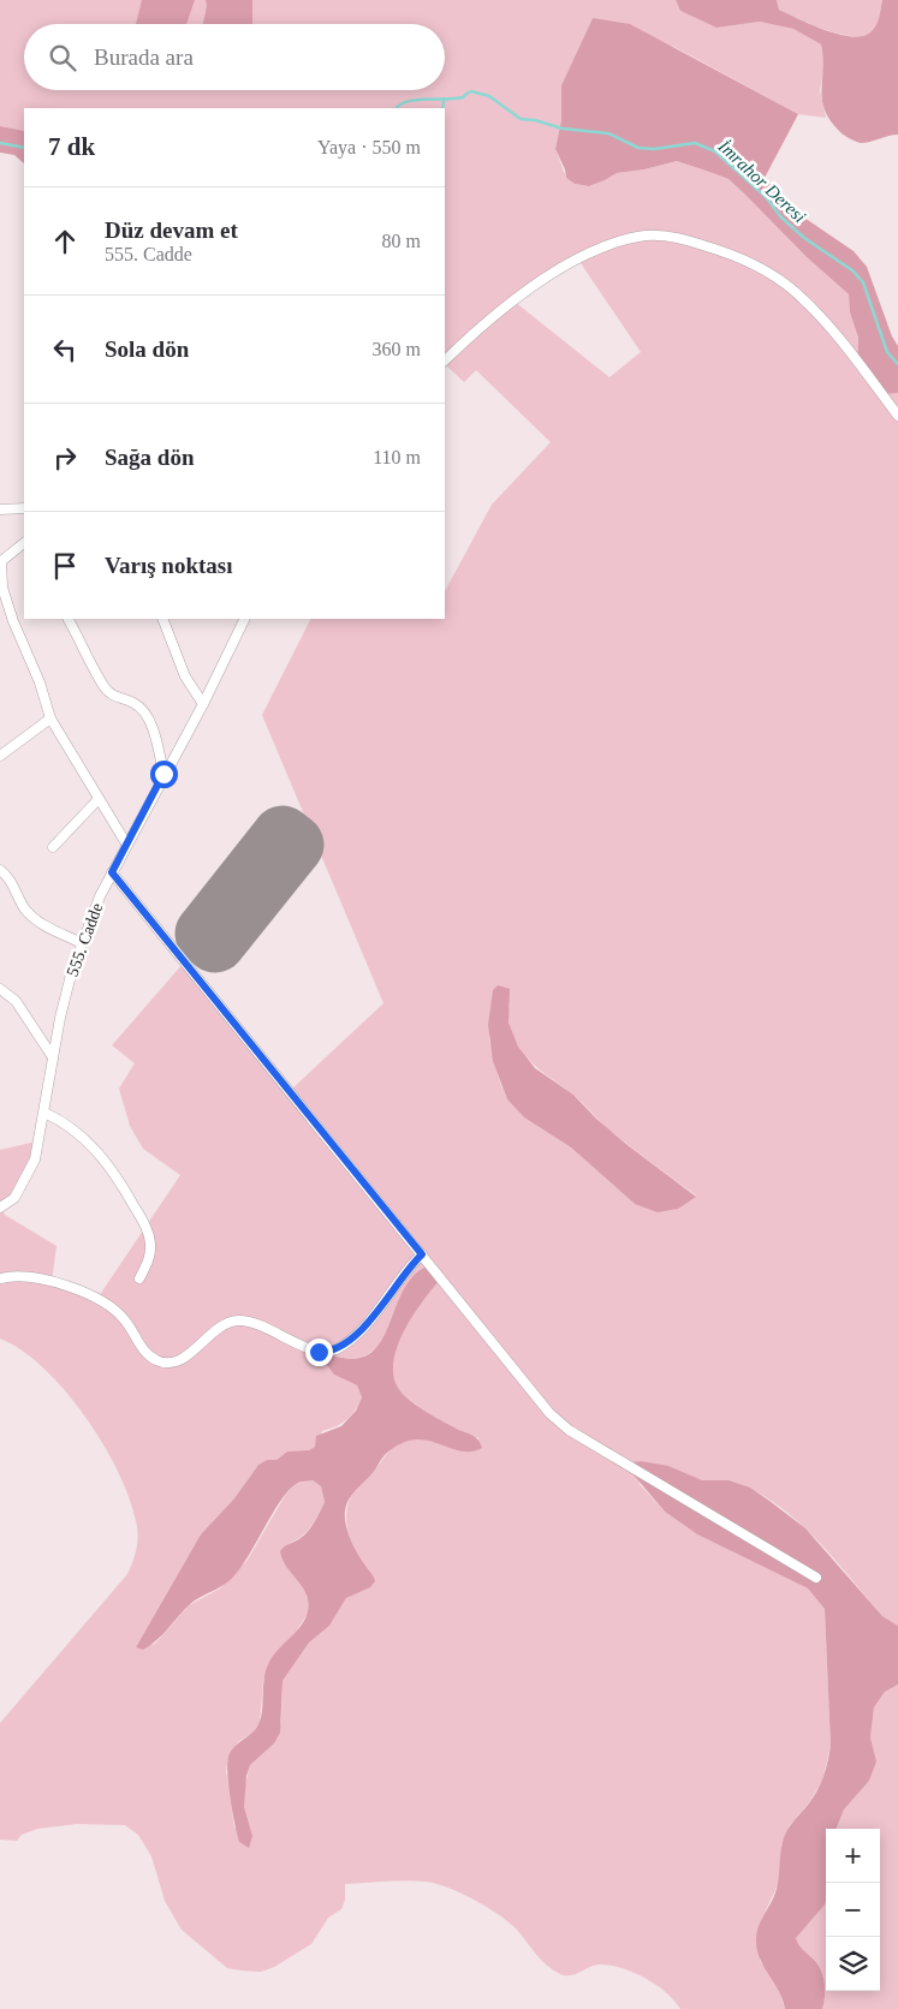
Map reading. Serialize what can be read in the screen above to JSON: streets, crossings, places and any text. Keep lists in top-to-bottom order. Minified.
{"streets":{"street":["555. Cadde"]},"water":["İmrahor Deresi"],"page":{"search":"Burada ara","heading":["7 dk","Yaya · 550 m"],"list":[["Düz devam et","555. Cadde","80 m"],["Sola dön","360 m"],["Sağa dön","110 m"],"Varış noktası"],"map_buttons":["+","−"]}}
